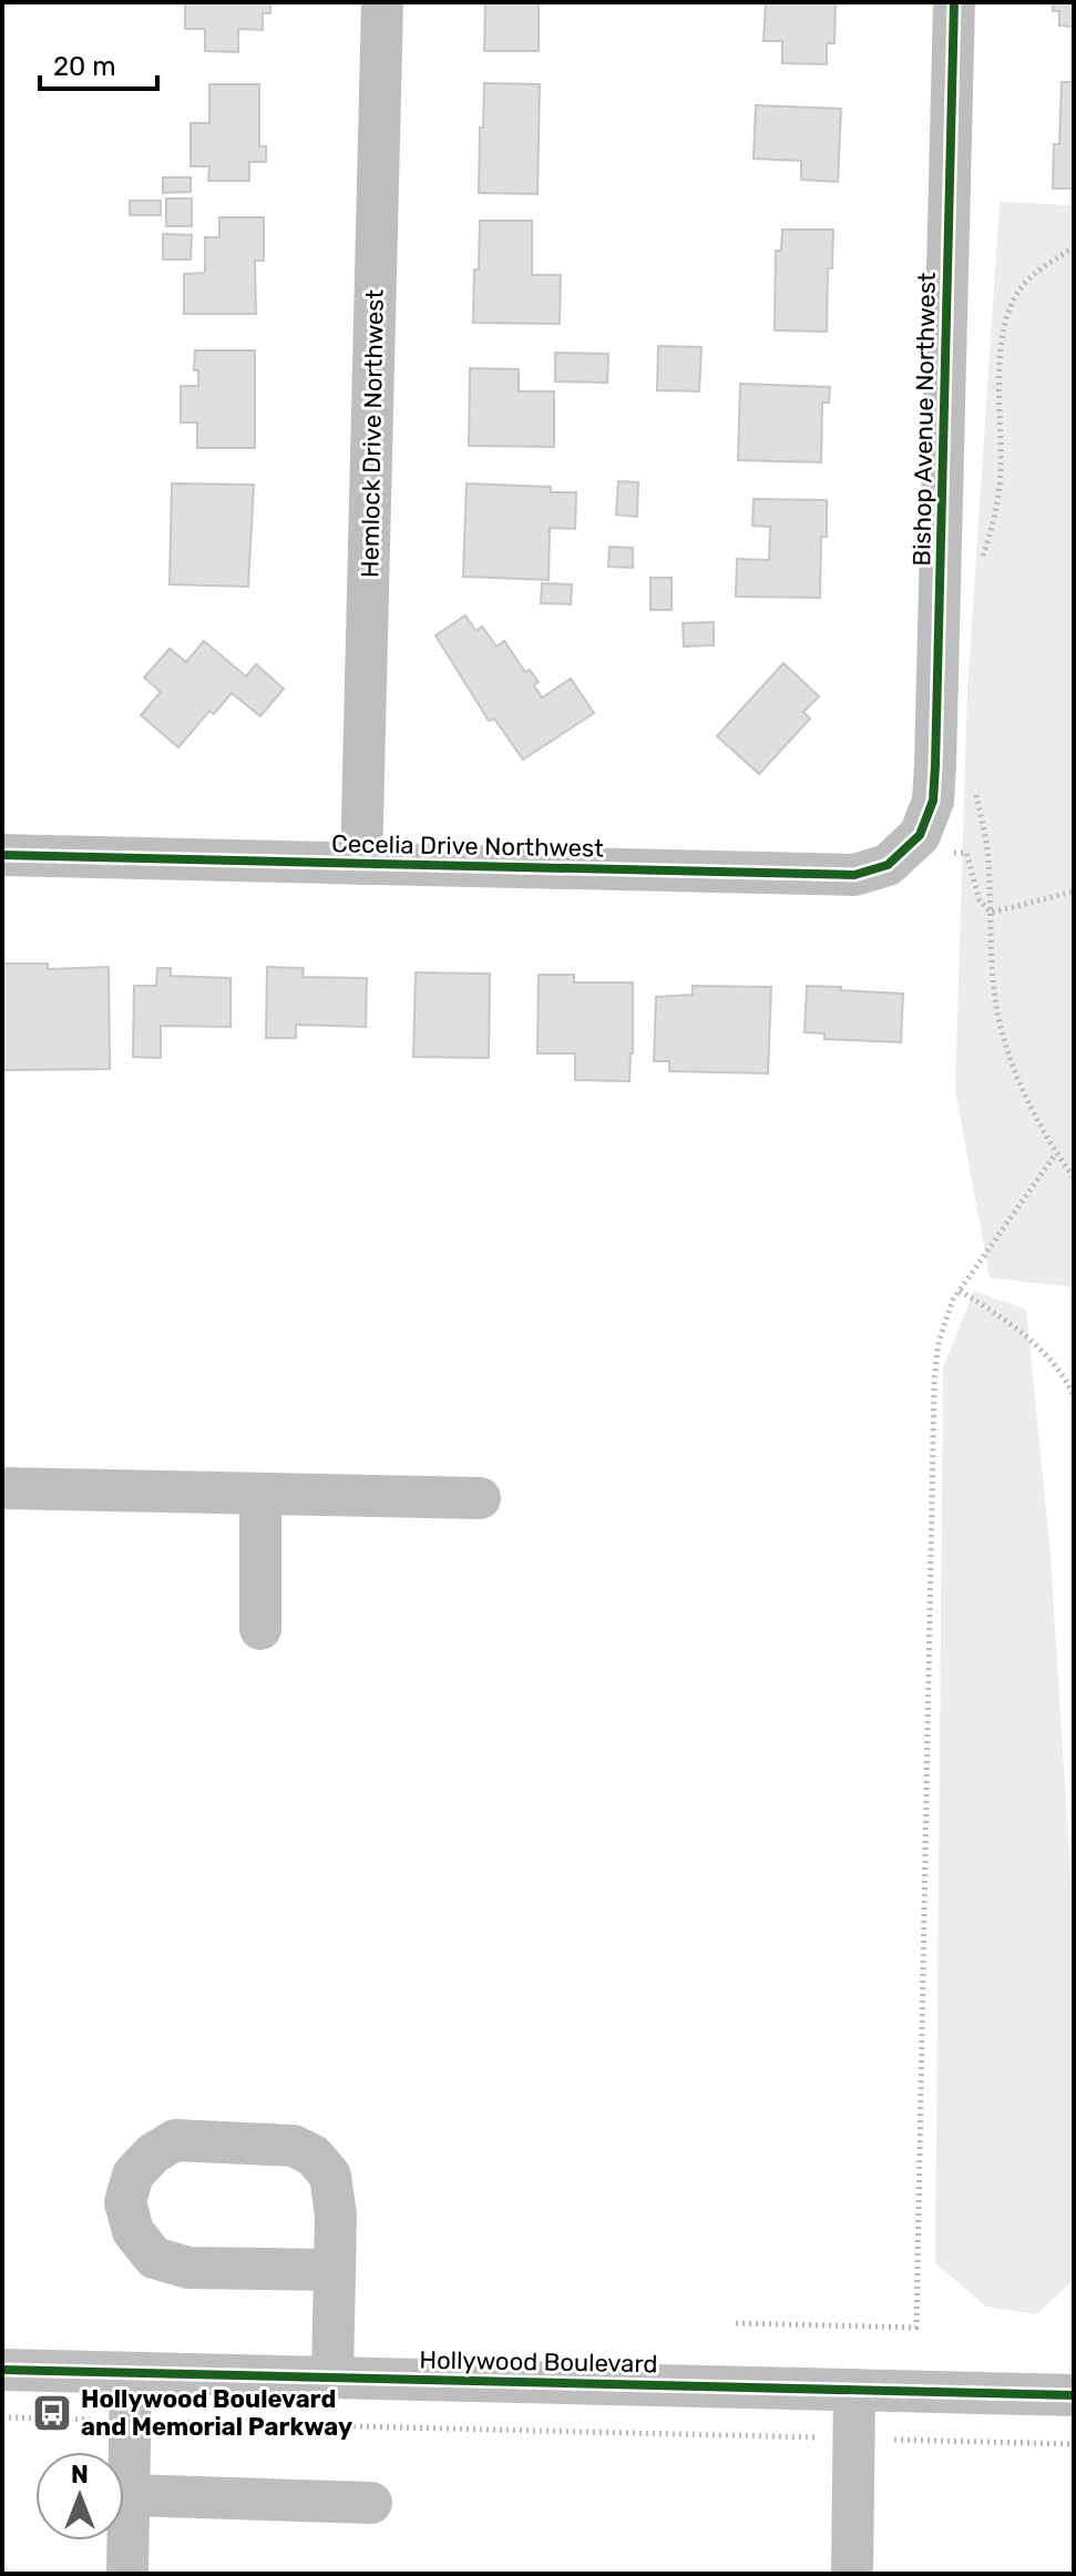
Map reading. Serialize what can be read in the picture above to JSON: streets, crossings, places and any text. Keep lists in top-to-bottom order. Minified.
{"streets":{"street":["Bishop Avenue Northwest","Hemlock Drive Northwest","Cecelia Drive Northwest","Hollywood Boulevard"]},"crossings":[["Bishop Avenue Northwest","Cecelia Drive Northwest"],["Hemlock Drive Northwest","Cecelia Drive Northwest"]],"places":{"bus stop":["Hollywood Boulevard and Memorial Parkway"]},"scale_bar":"20 m","north":"top"}
